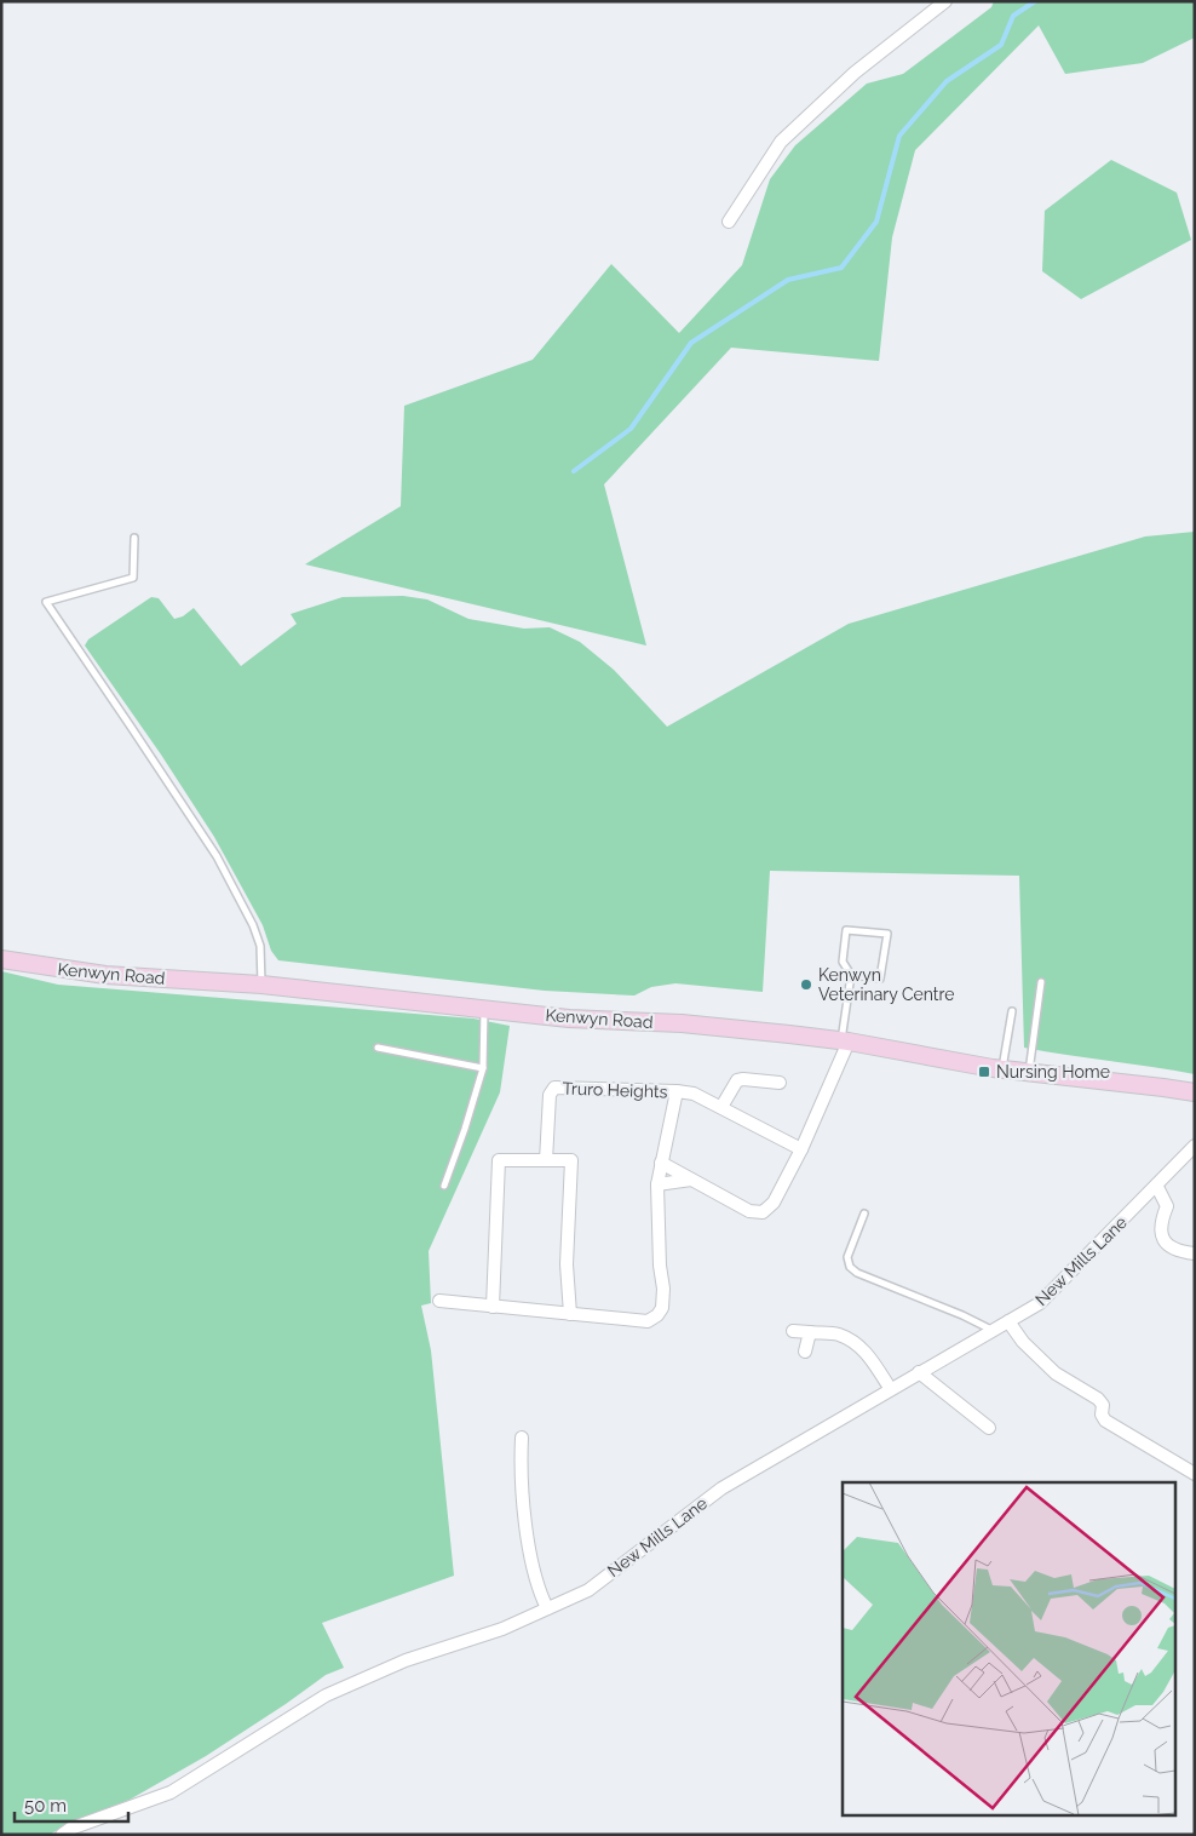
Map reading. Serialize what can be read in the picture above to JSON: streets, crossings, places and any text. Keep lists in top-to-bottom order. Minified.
{"streets":{"main road":["Kenwyn Road"],"street":["Truro Heights","New Mills Lane"]},"places":{"other":["Kenwyn Veterinary Centre"],"transit":["Nursing Home"]},"scale_bar":"50 m"}
